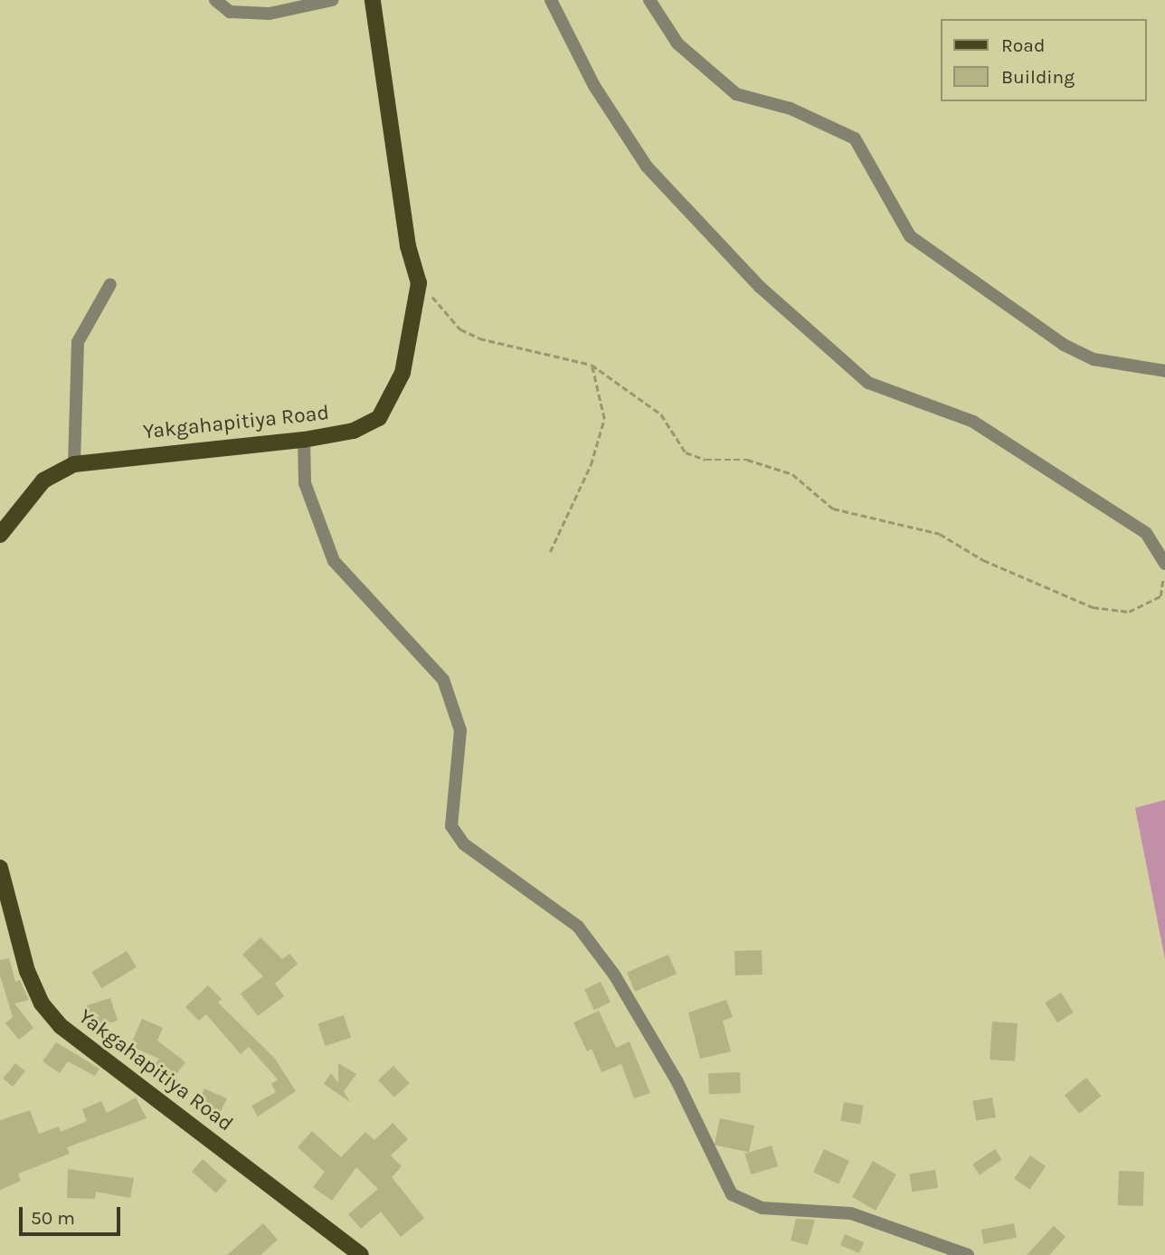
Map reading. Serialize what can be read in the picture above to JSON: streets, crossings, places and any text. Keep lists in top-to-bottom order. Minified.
{"streets":{"main road":["Yakgahapitiya Road"]},"legend":["Road","Building"],"scale_bar":"50 m"}
